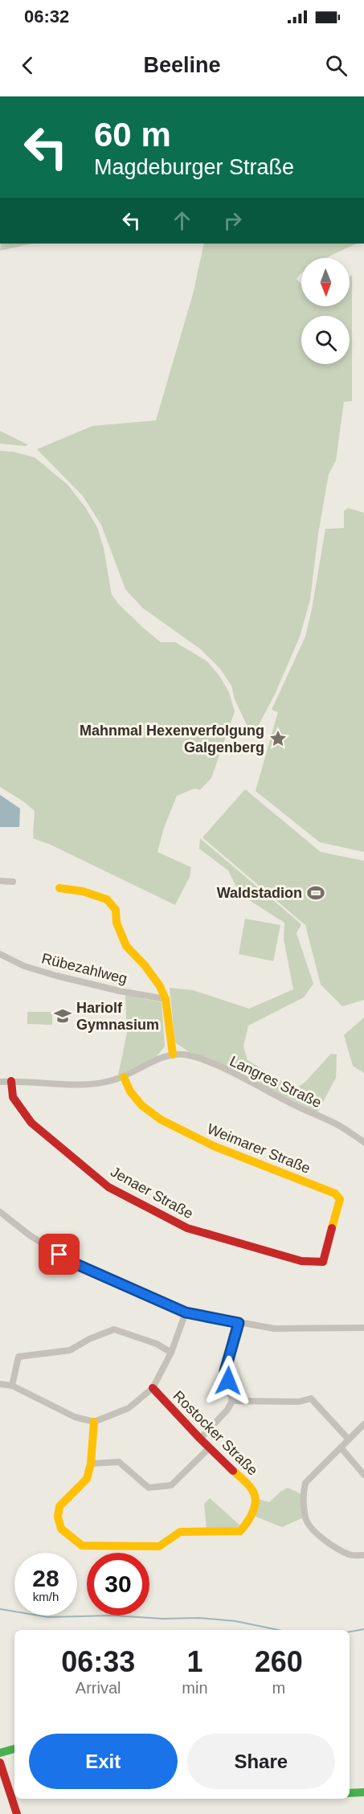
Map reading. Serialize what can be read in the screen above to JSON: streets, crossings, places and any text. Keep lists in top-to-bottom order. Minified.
{"streets":{"street":["Rübezahlweg","Langres Straße","Weimarer Straße","Jenaer Straße","Rostocker Straße"]},"crossings":[["Weimarer Straße","Jenaer Straße"]],"places":{"place":["Mahnmal Hexenverfolgung Galgenberg"],"sports":["Waldstadion"],"school or university":["Hariolf Gymnasium"]},"north":"bottom","page":{"status":"06:32","header":"Beeline","turn":["60 m","Magdeburger Straße"],"speed":"28 km/h","limit":"30","eta":["06:33","Arrival","1","min","260","m"],"buttons":["Exit","Share"]}}
